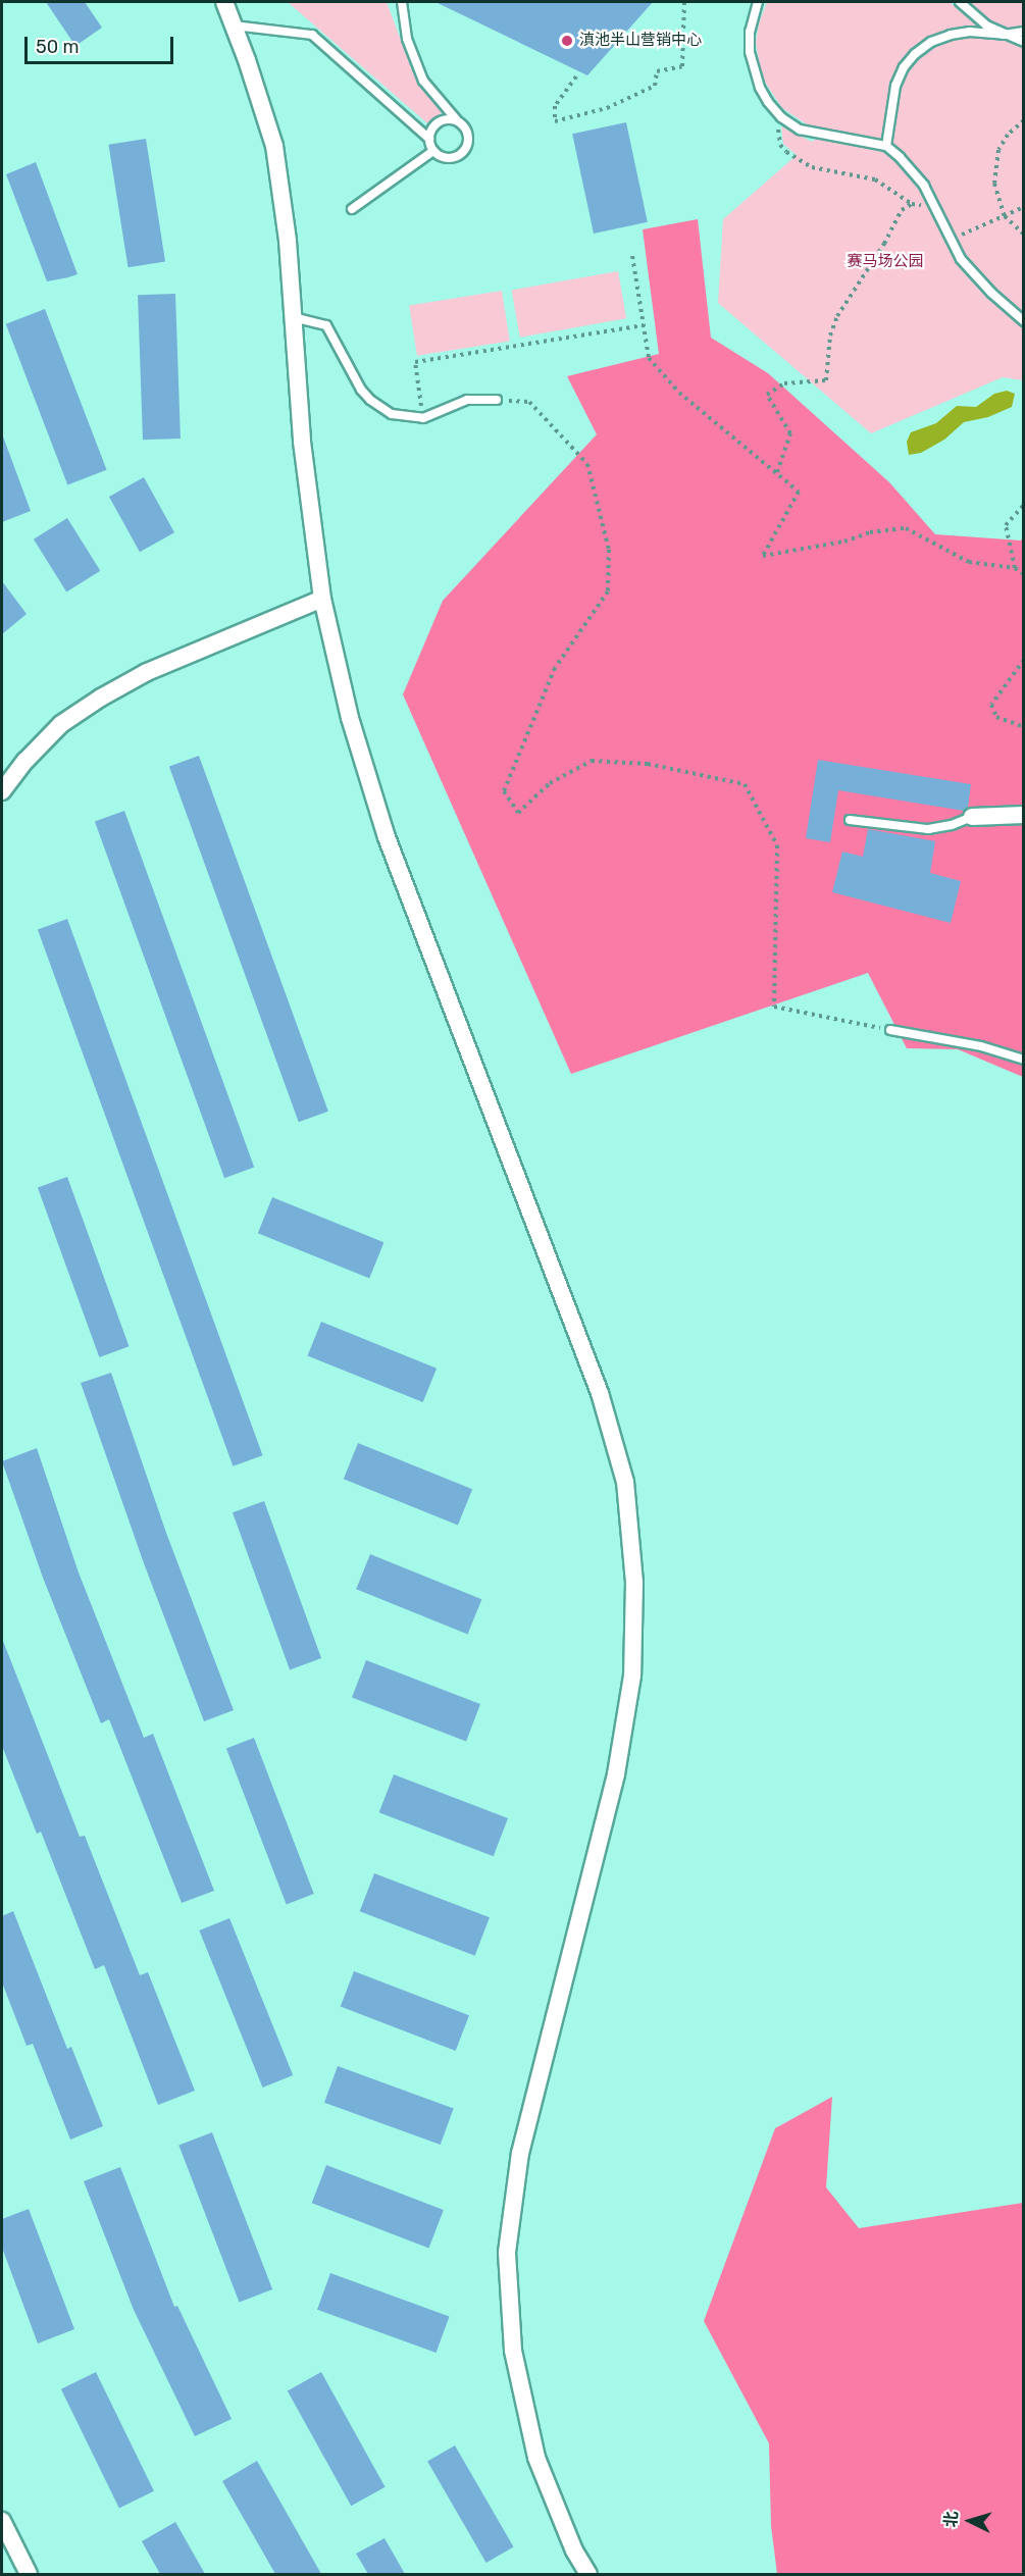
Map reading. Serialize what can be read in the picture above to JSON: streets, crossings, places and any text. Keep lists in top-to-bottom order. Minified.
{"parks":["赛马场公园"],"places":["滇池半山营销中心"],"scale_bar":"50 m","north":"left"}
